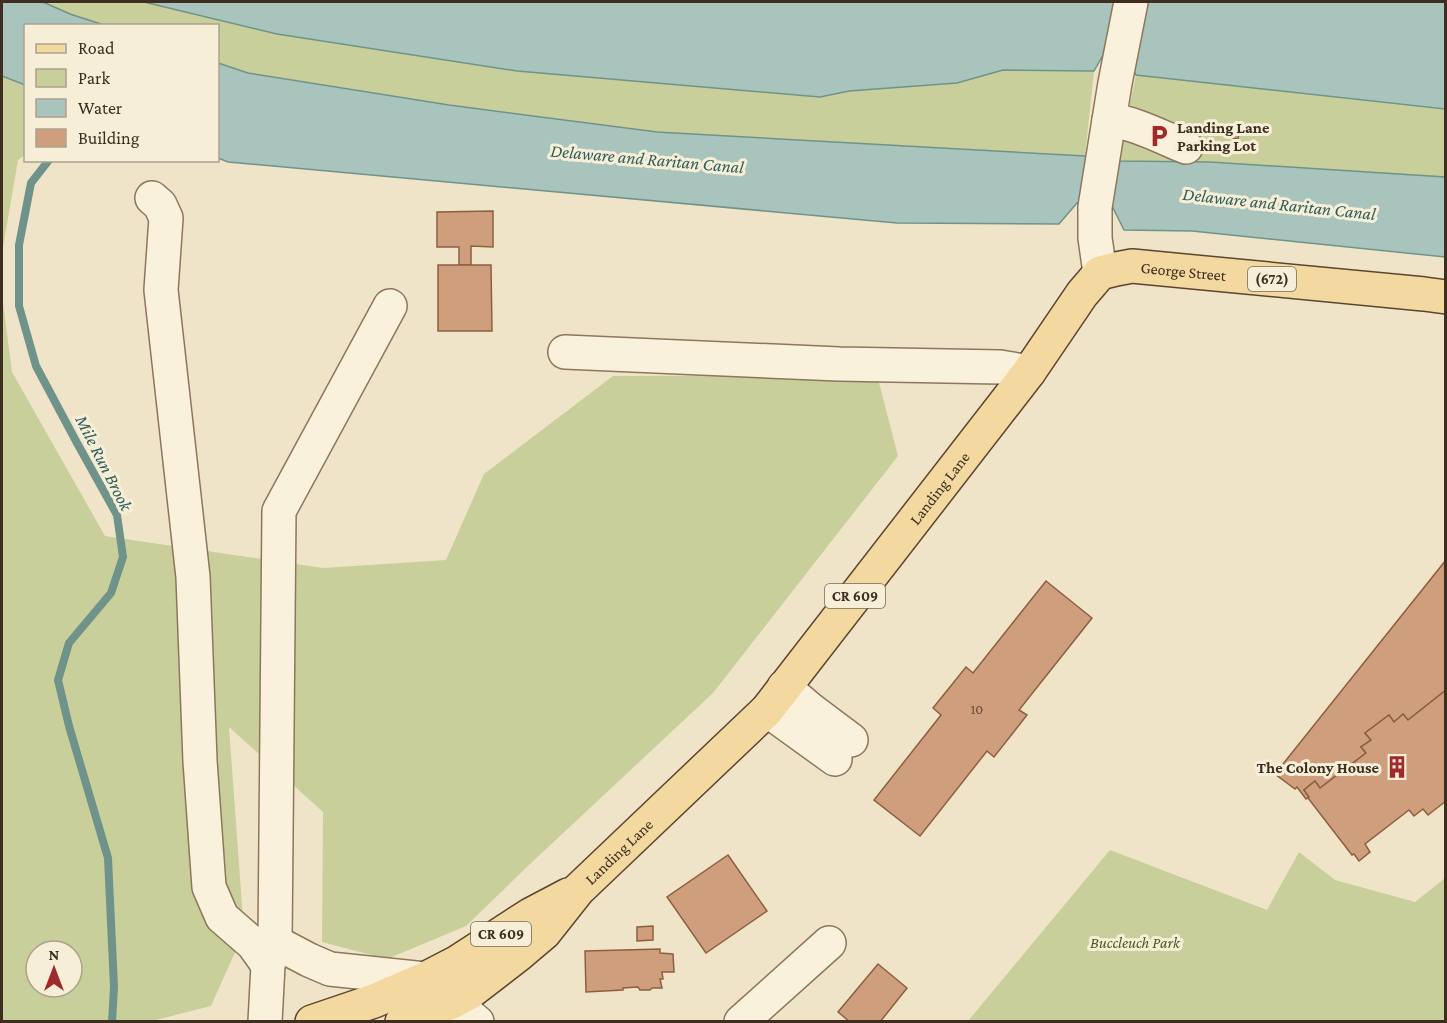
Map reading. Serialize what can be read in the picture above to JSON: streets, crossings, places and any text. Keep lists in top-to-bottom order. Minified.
{"streets":{"main road":["George Street","(672)","Landing Lane","CR 609"]},"crossings":[["George Street","Landing Lane"]],"water":["Delaware and Raritan Canal","Mile Run Brook"],"parks":["Buccleuch Park"],"places":{"parking":["Landing Lane Parking Lot"],"building":["The Colony House"]},"house_numbers":["10"],"legend":["Road","Park","Water","Building"],"north":"top"}
